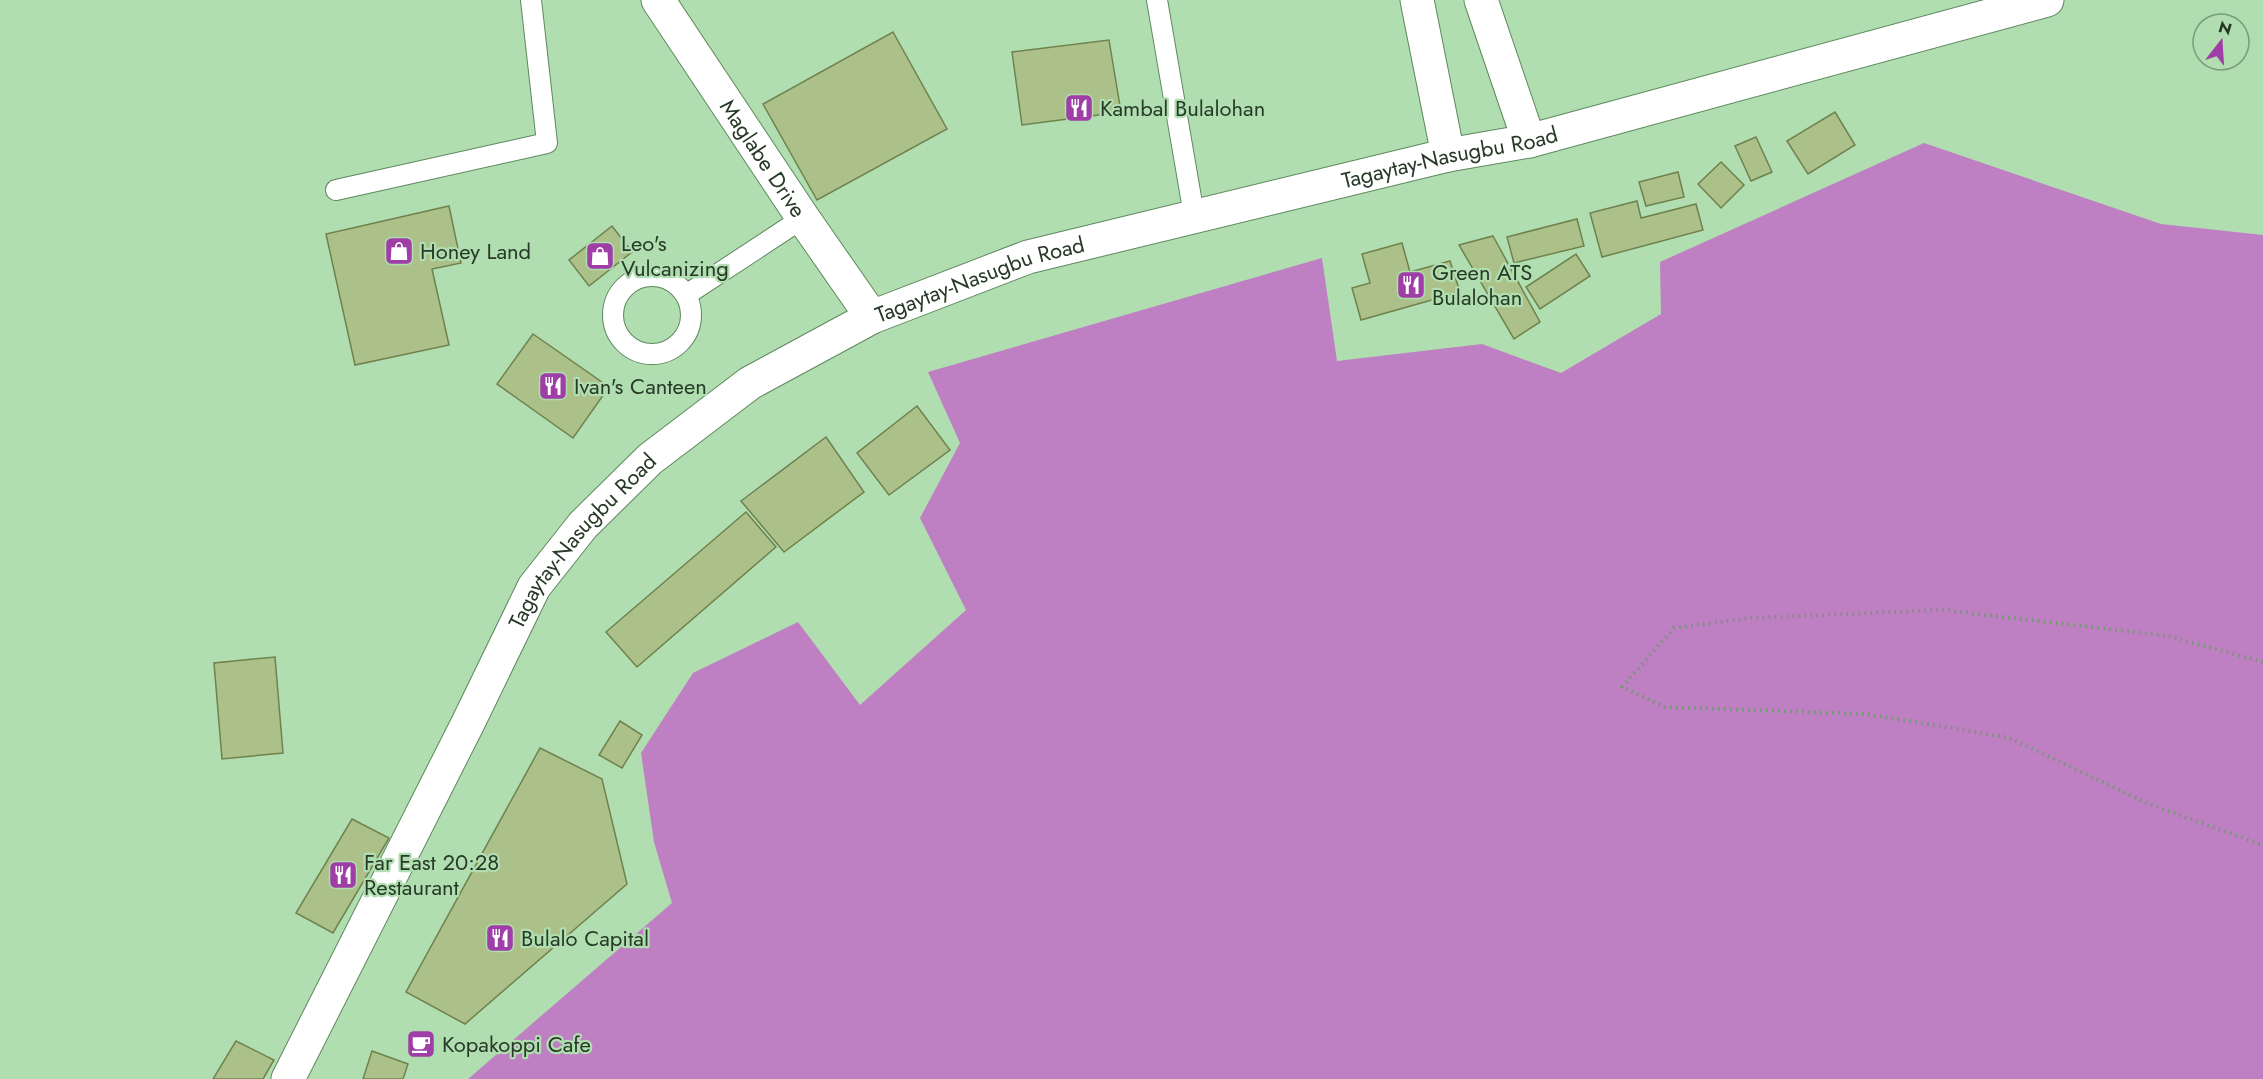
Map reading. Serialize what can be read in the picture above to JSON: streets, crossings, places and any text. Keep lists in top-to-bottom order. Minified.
{"streets":{"main road":["Tagaytay-Nasugbu Road","Maglabe Drive"]},"crossings":[["Tagaytay-Nasugbu Road","Maglabe Drive"]],"places":{"restaurant":["Kambal Bulalohan","Green ATS Bulalohan","Ivan's Canteen","Far East 20:28 Restaurant","Bulalo Capital"],"shop":["Honey Land","Leo's Vulcanizing"],"cafe":["Kopakoppi Cafe"]},"north":"top"}
